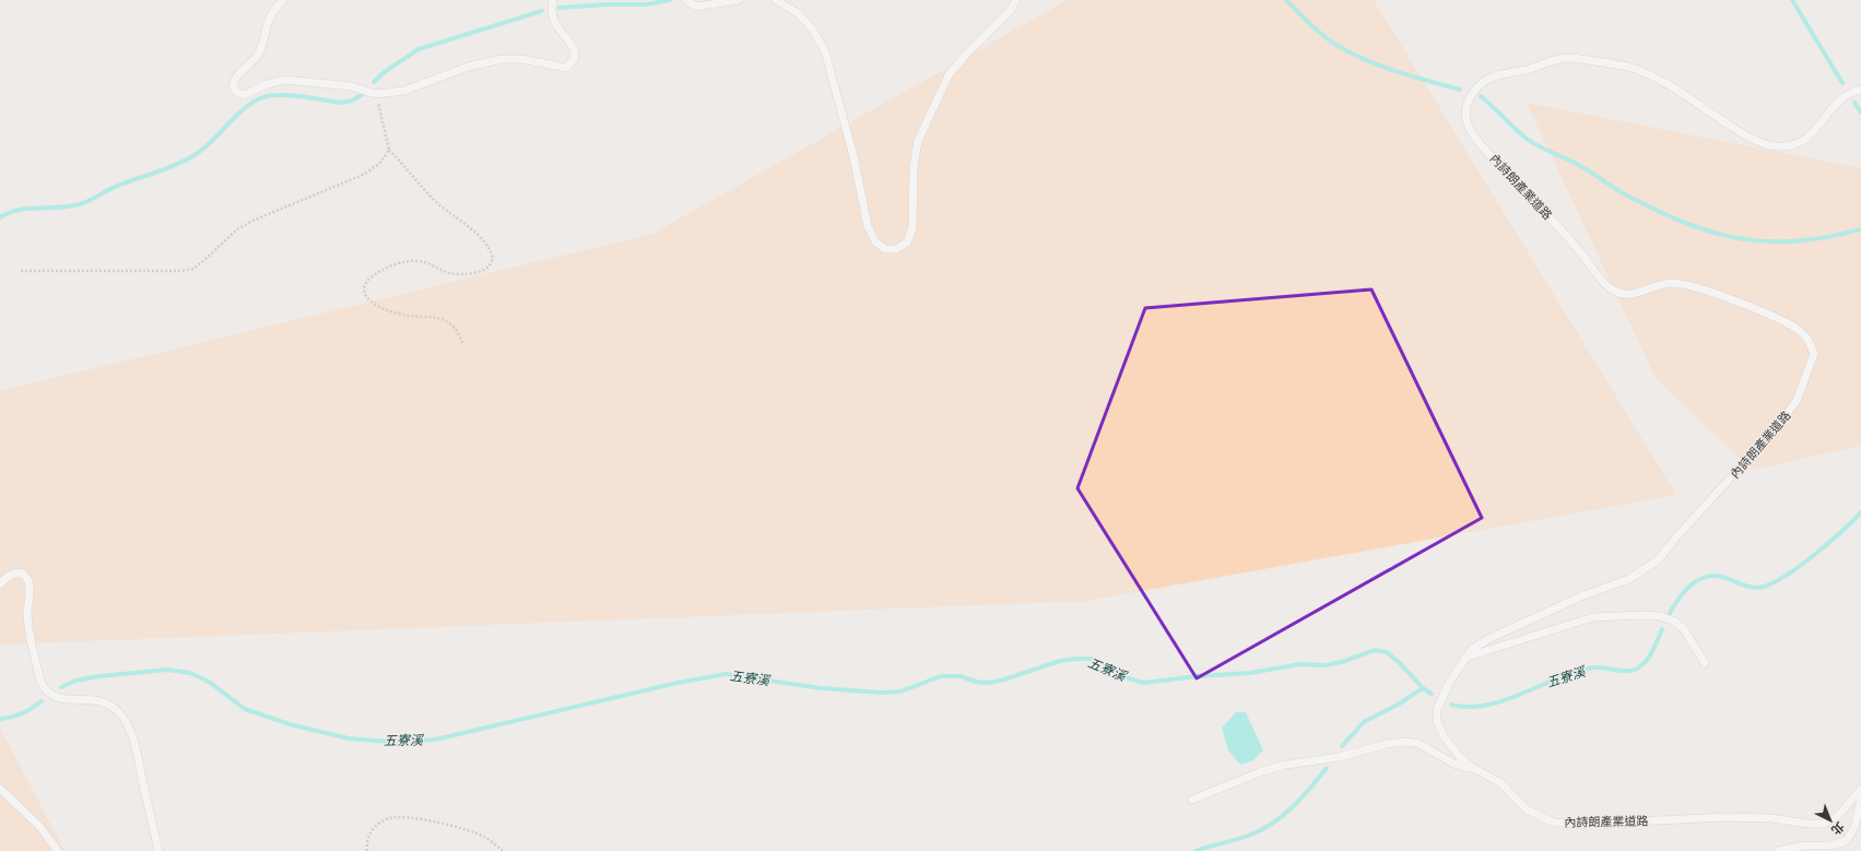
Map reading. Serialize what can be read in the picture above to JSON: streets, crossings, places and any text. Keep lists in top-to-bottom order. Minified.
{"streets":{"lane":["內詩朗產業道路"]},"water":["五寮溪"],"north":"bottom right"}
